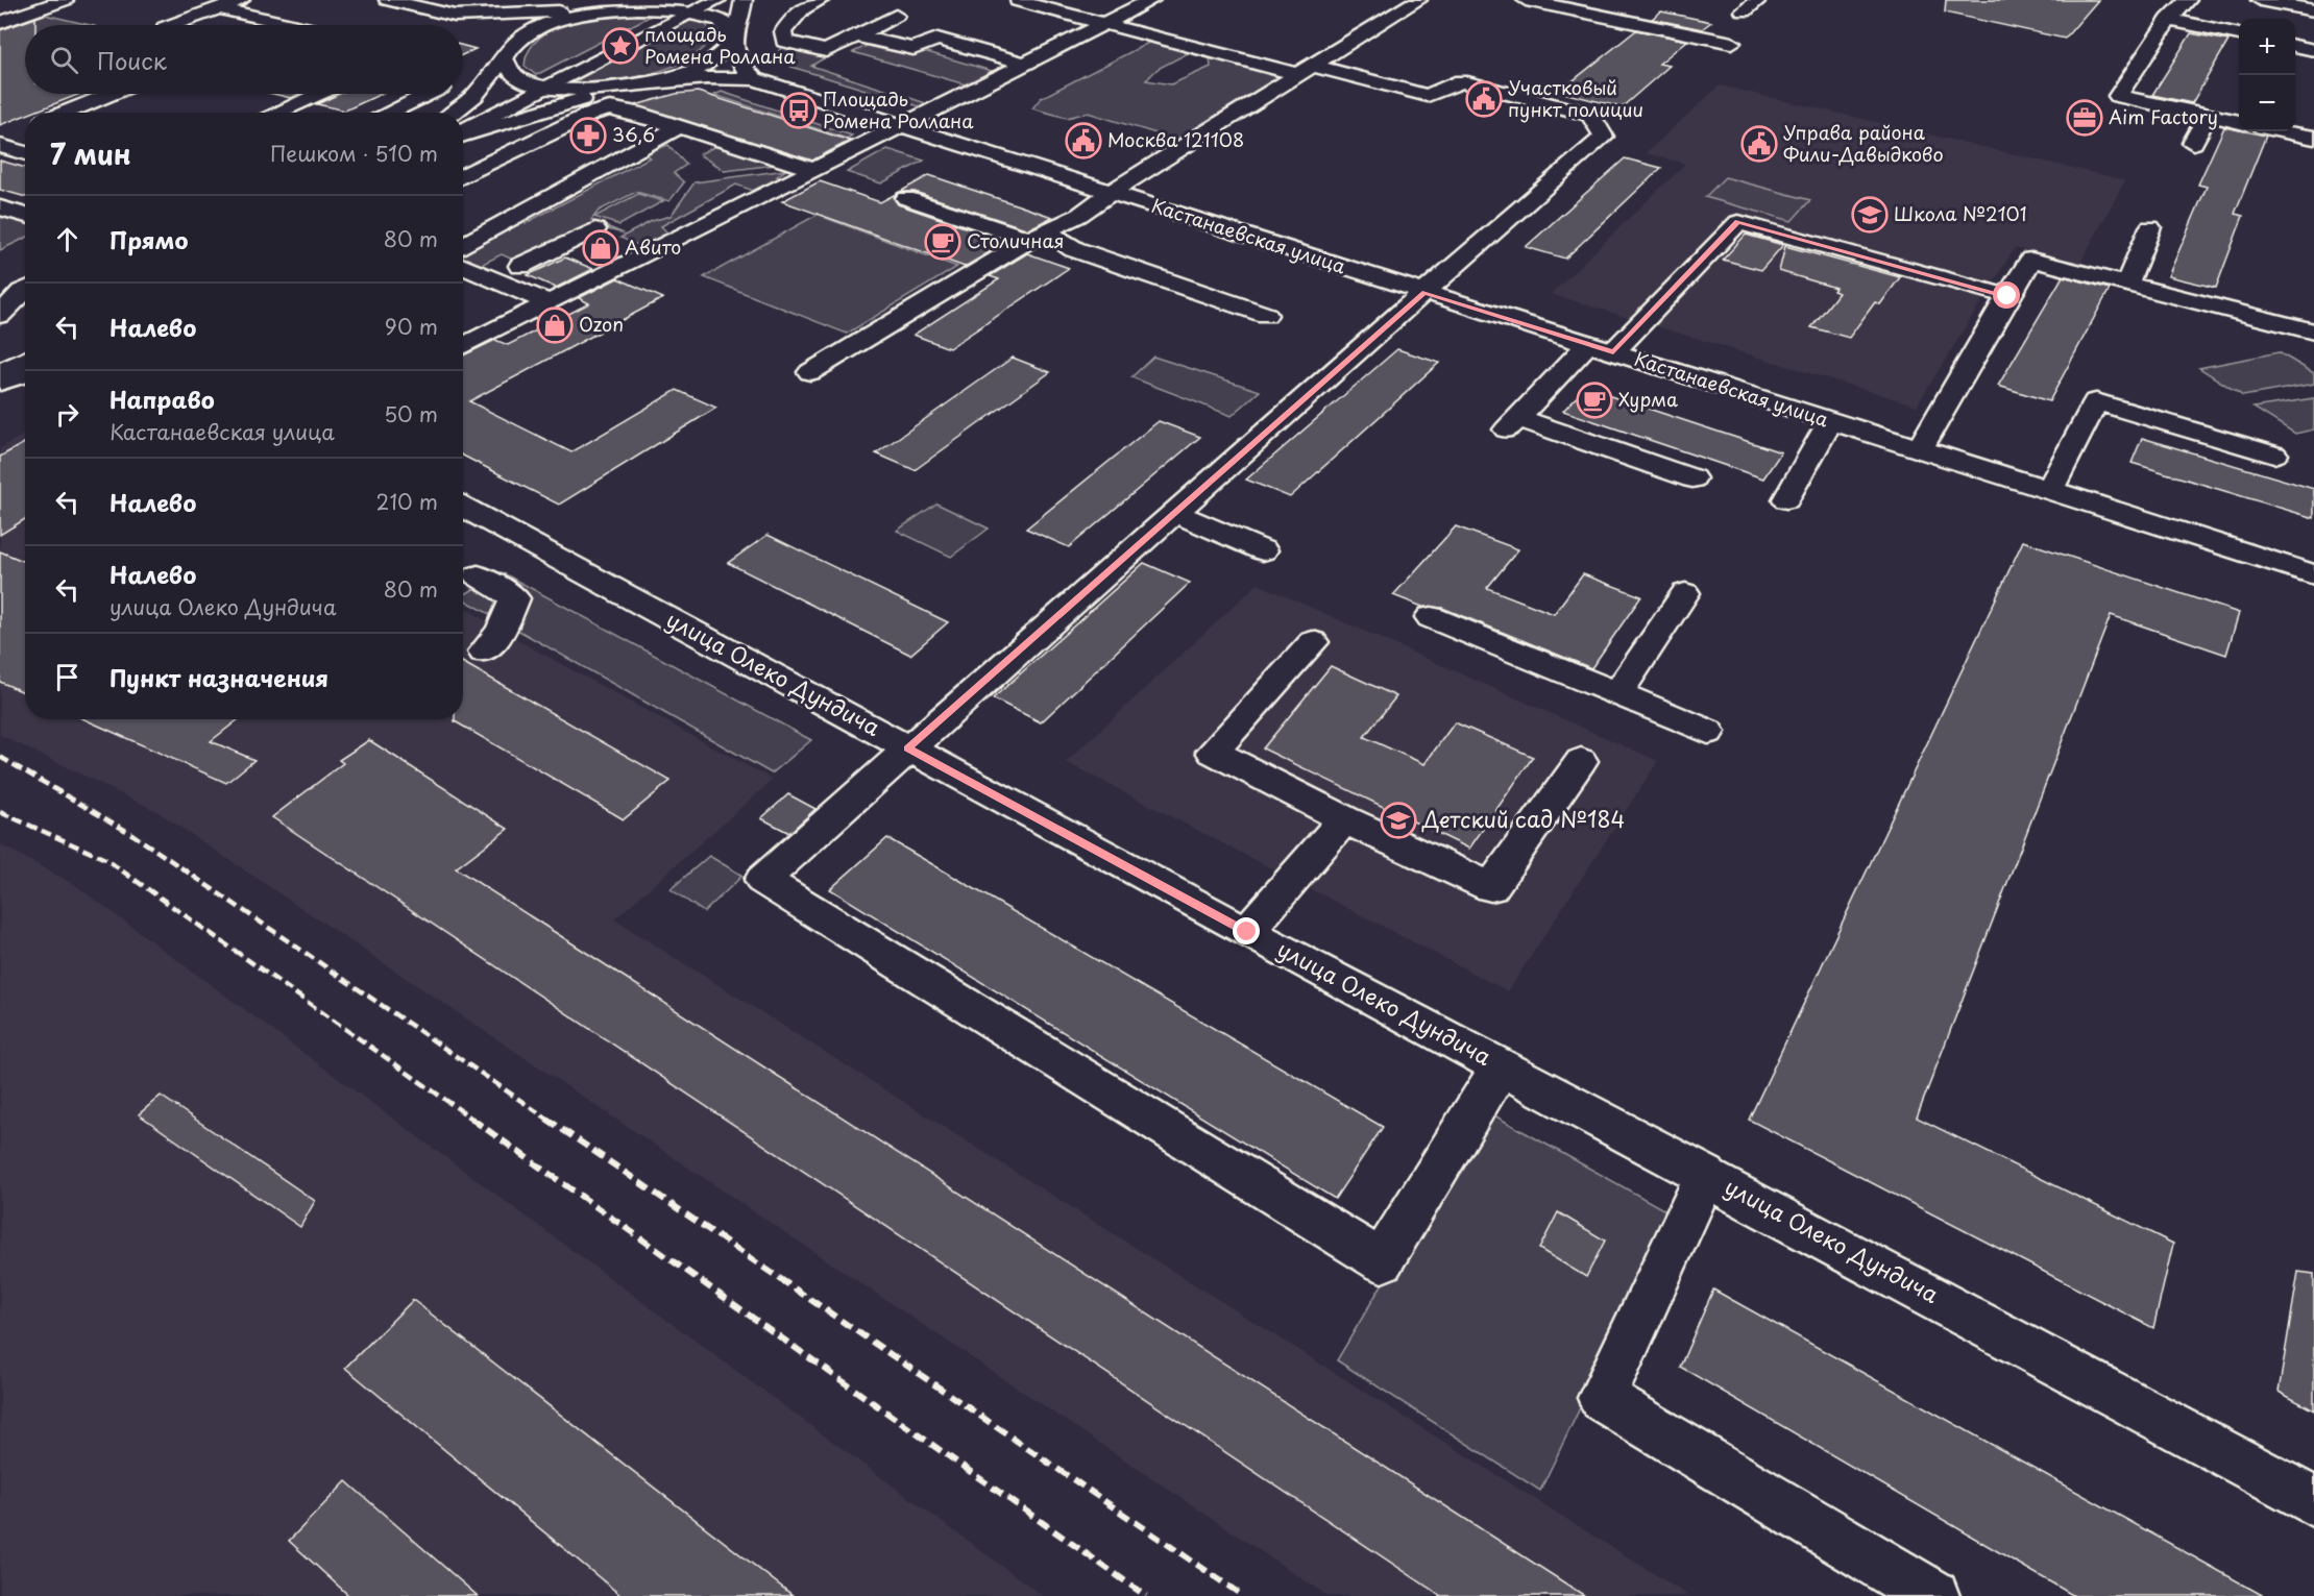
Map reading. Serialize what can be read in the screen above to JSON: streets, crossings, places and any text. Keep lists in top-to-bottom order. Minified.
{"streets":{"street":["Кастанаевская улица","улица Олеко Дундича"]},"places":{"place":["площадь Ромена Роллана"],"public building":["Участковый пункт полиции","Москва 121108","Управа района Фили-Давыдково"],"bus stop":["Площадь Ромена Роллана"],"office":["Aim Factory"],"pharmacy":["36,6"],"school or university":["Школа №2101","Детский сад №184"],"cafe":["Столичная","Хурма"],"shop":["Авито","Ozon"]},"page":{"map_buttons":["+","−"],"search":"Поиск","heading":["7 мин","Пешком · 510 m"],"list":[["Прямо","80 m"],["Налево","90 m"],["Направо","Кастанаевская улица","50 m"],["Налево","210 m"],["Налево","улица Олеко Дундича","80 m"],"Пункт назначения"]}}
